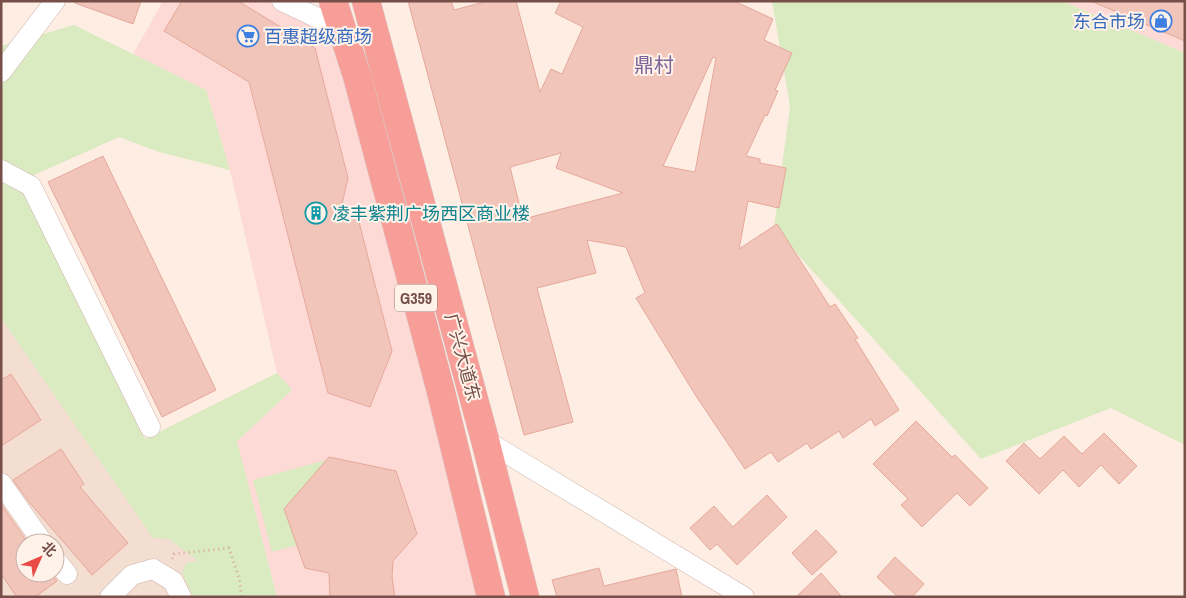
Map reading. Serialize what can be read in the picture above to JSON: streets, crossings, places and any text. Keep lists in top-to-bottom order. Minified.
{"streets":{"highway":["G359","广兴大道东"]},"districts":["鼎村"],"places":{"shop":["东合市场"],"supermarket":["百惠超级商场"],"building":["凌丰紫荆广场西区商业楼"]},"north":"top right"}
